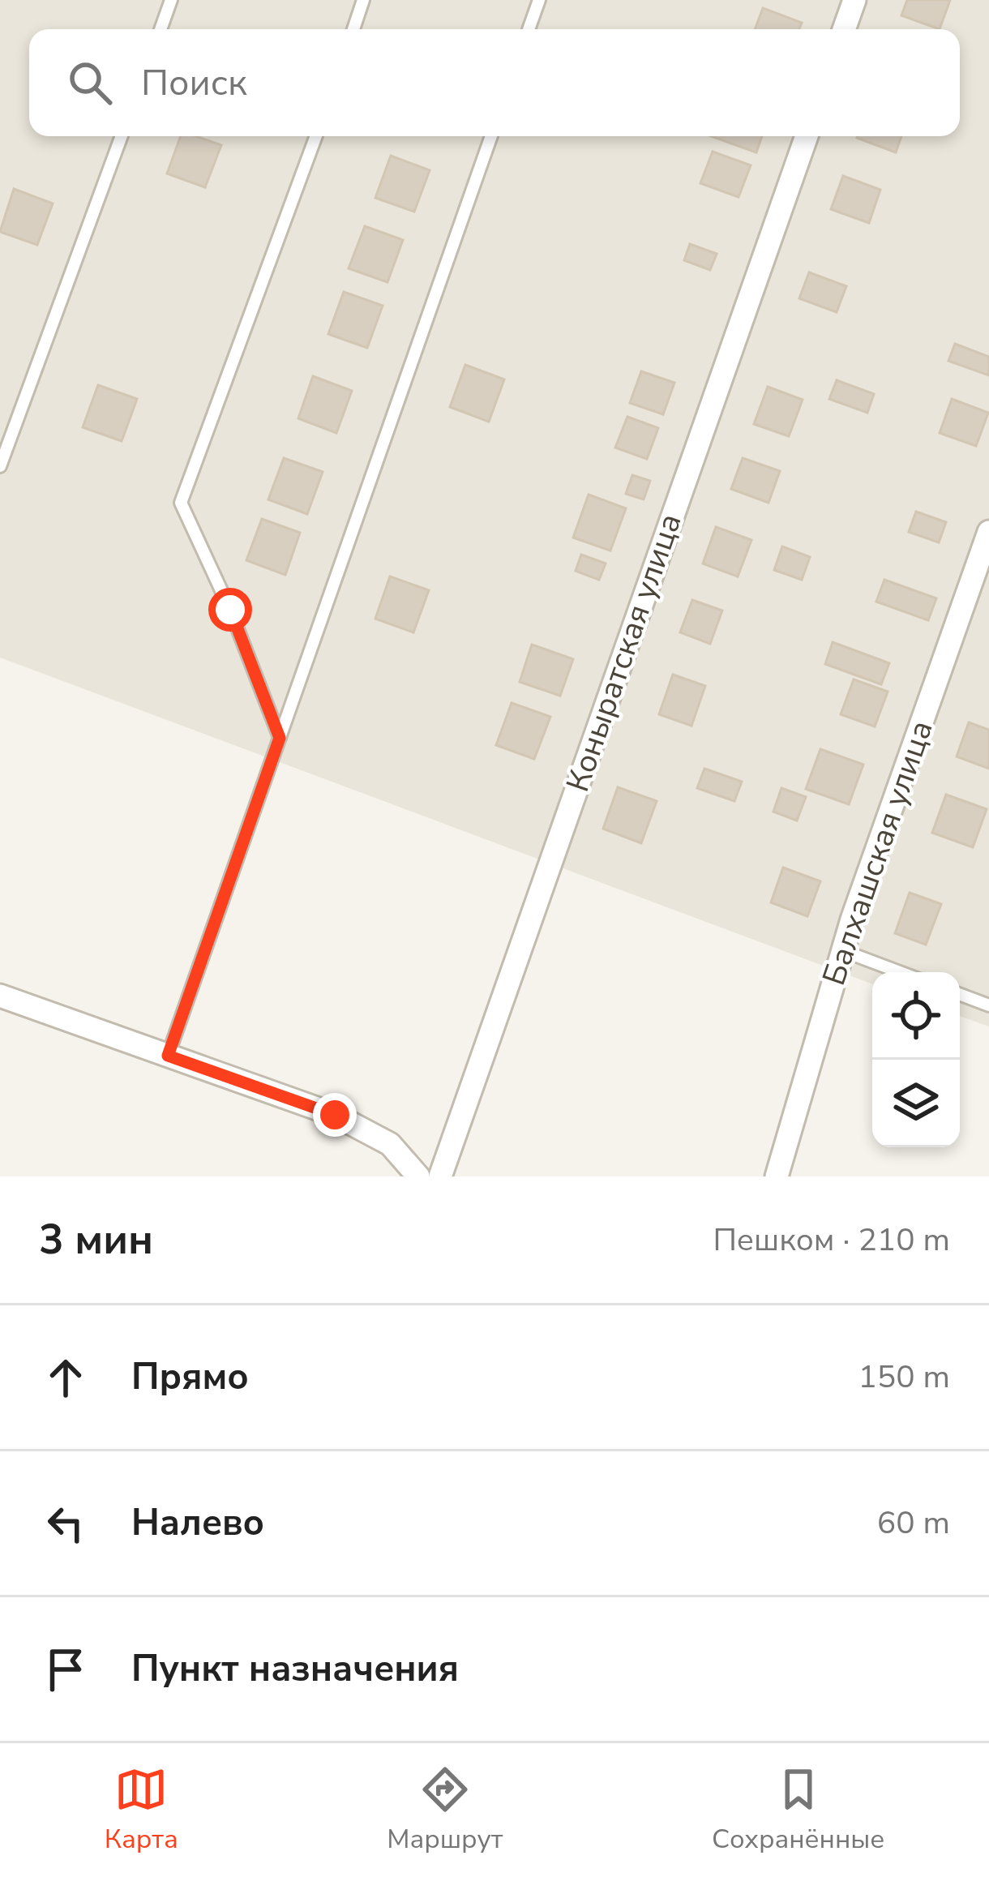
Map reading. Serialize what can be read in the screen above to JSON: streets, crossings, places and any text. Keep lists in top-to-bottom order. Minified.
{"streets":{"street":["Коныратская улица","Балхашская улица"]},"page":{"search":"Поиск","heading":["3 мин","Пешком · 210 m"],"list":[["Прямо","150 m"],["Налево","60 m"],"Пункт назначения"],"nav":["Карта","Маршрут","Сохранённые"]}}
